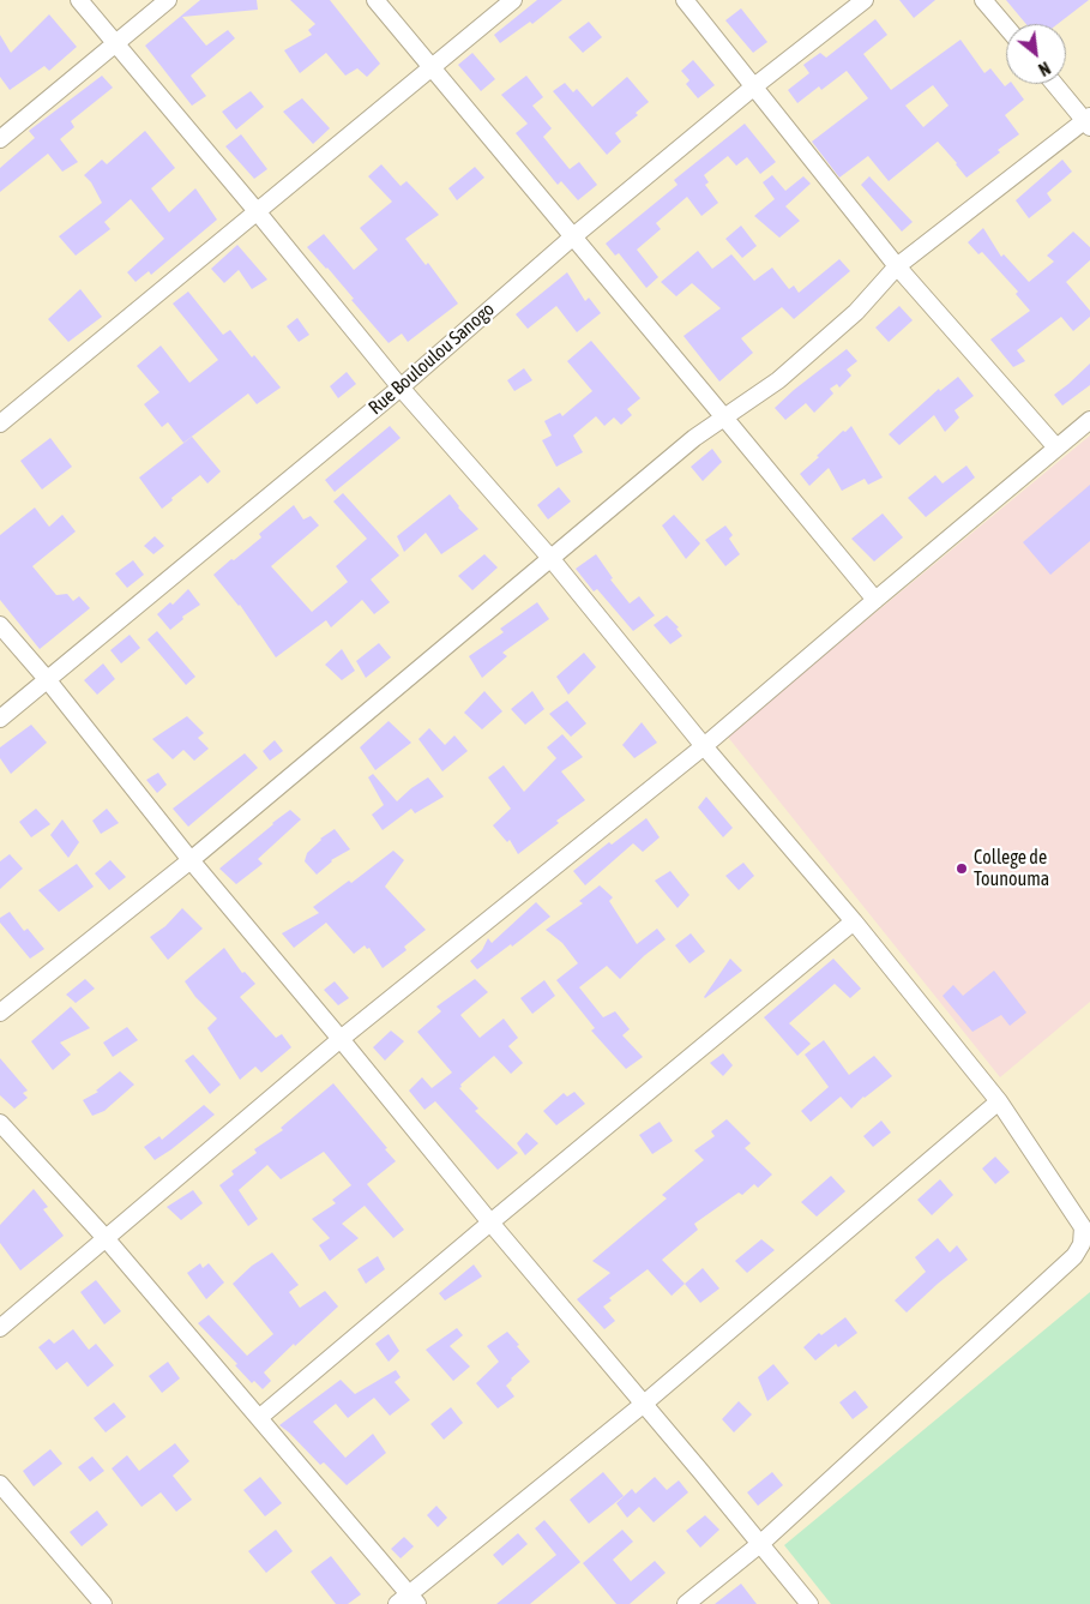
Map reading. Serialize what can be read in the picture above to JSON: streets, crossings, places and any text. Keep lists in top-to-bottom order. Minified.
{"streets":{"street":["Rue Bouloulou Sanogo"]},"places":["College de Tounouma"],"north":"bottom right"}
